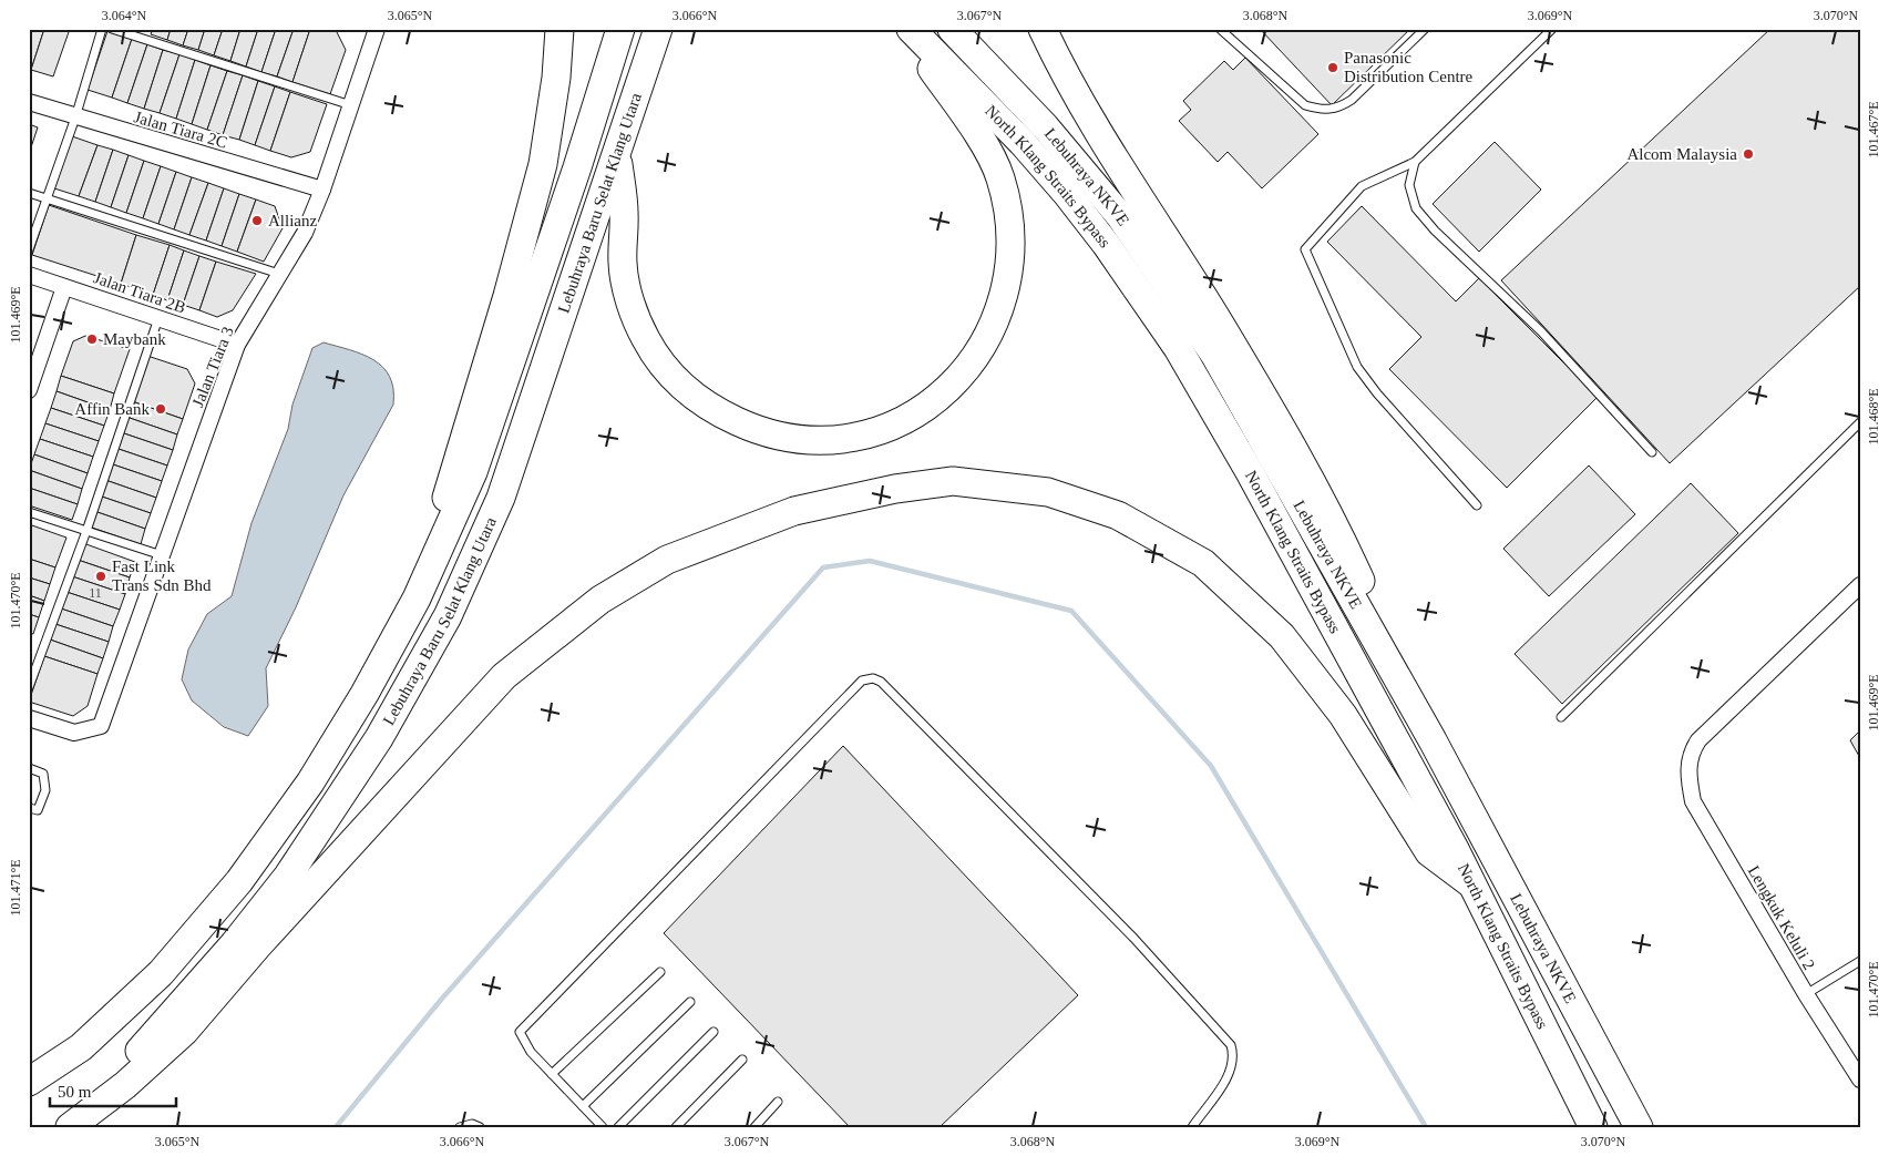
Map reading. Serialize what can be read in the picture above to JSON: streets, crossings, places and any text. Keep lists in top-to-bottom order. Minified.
{"streets":{"highway":["North Klang Straits Bypass","Lebuhraya NKVE","Lebuhraya Baru Selat Klang Utara"],"street":["Jalan Tiara 2C","Jalan Tiara 2B","Jalan Tiara 3","Lengkuk Keluli 2"]},"crossings":[["Jalan Tiara 2C","Jalan Tiara 3"],["Jalan Tiara 2B","Jalan Tiara 3"]],"places":["Panasonic Distribution Centre","Alcom Malaysia","Allianz","Maybank","Affin Bank","Fast Link Trans Sdn Bhd"],"house_numbers":["11"],"scale_bar":"50 m","coordinates":["3.064°N","3.065°N","3.066°N","3.067°N","3.068°N","3.069°N","3.070°N","101.467°E","101.469°E","101.468°E","101.470°E","101.471°E"]}
